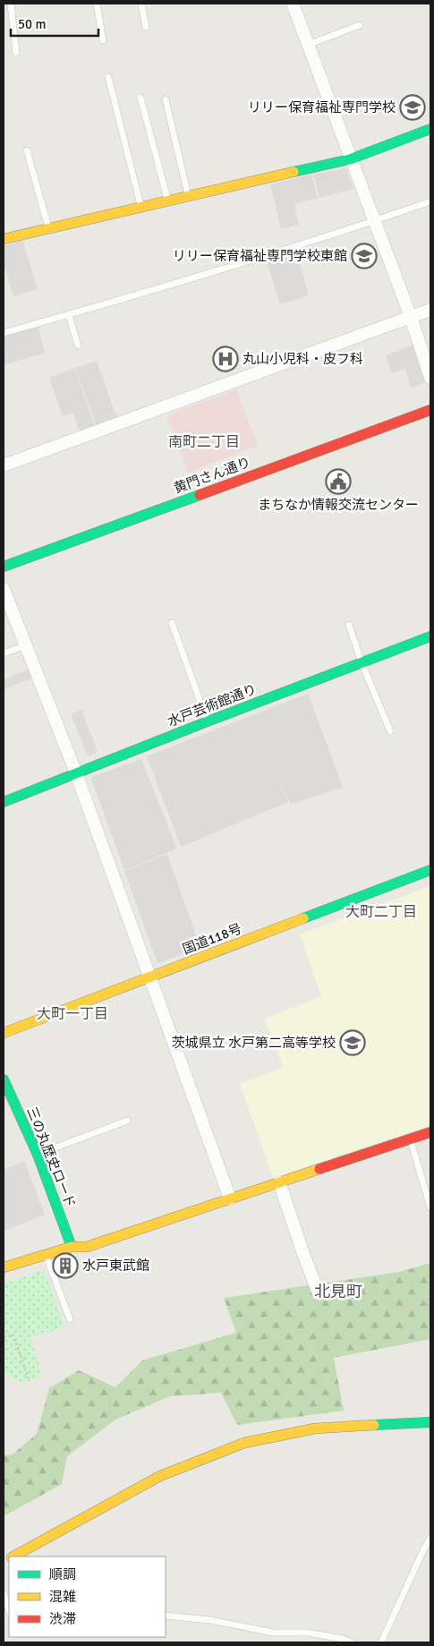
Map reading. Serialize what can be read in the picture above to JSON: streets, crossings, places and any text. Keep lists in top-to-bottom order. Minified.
{"streets":{"main road":["黄門さん通り","水戸芸術館通り","国道118号","三の丸歴史ロード"]},"districts":["南町二丁目","大町二丁目","大町一丁目","北見町"],"places":{"school or university":["リリー保育福祉専門学校","リリー保育福祉専門学校東館","茨城県立 水戸第二高等学校"],"hospital":["丸山小児科・皮フ科"],"public building":["まちなか情報交流センター"],"building":["水戸東武館"]},"legend":["順調","混雑","渋滞"],"scale_bar":"50 m"}
